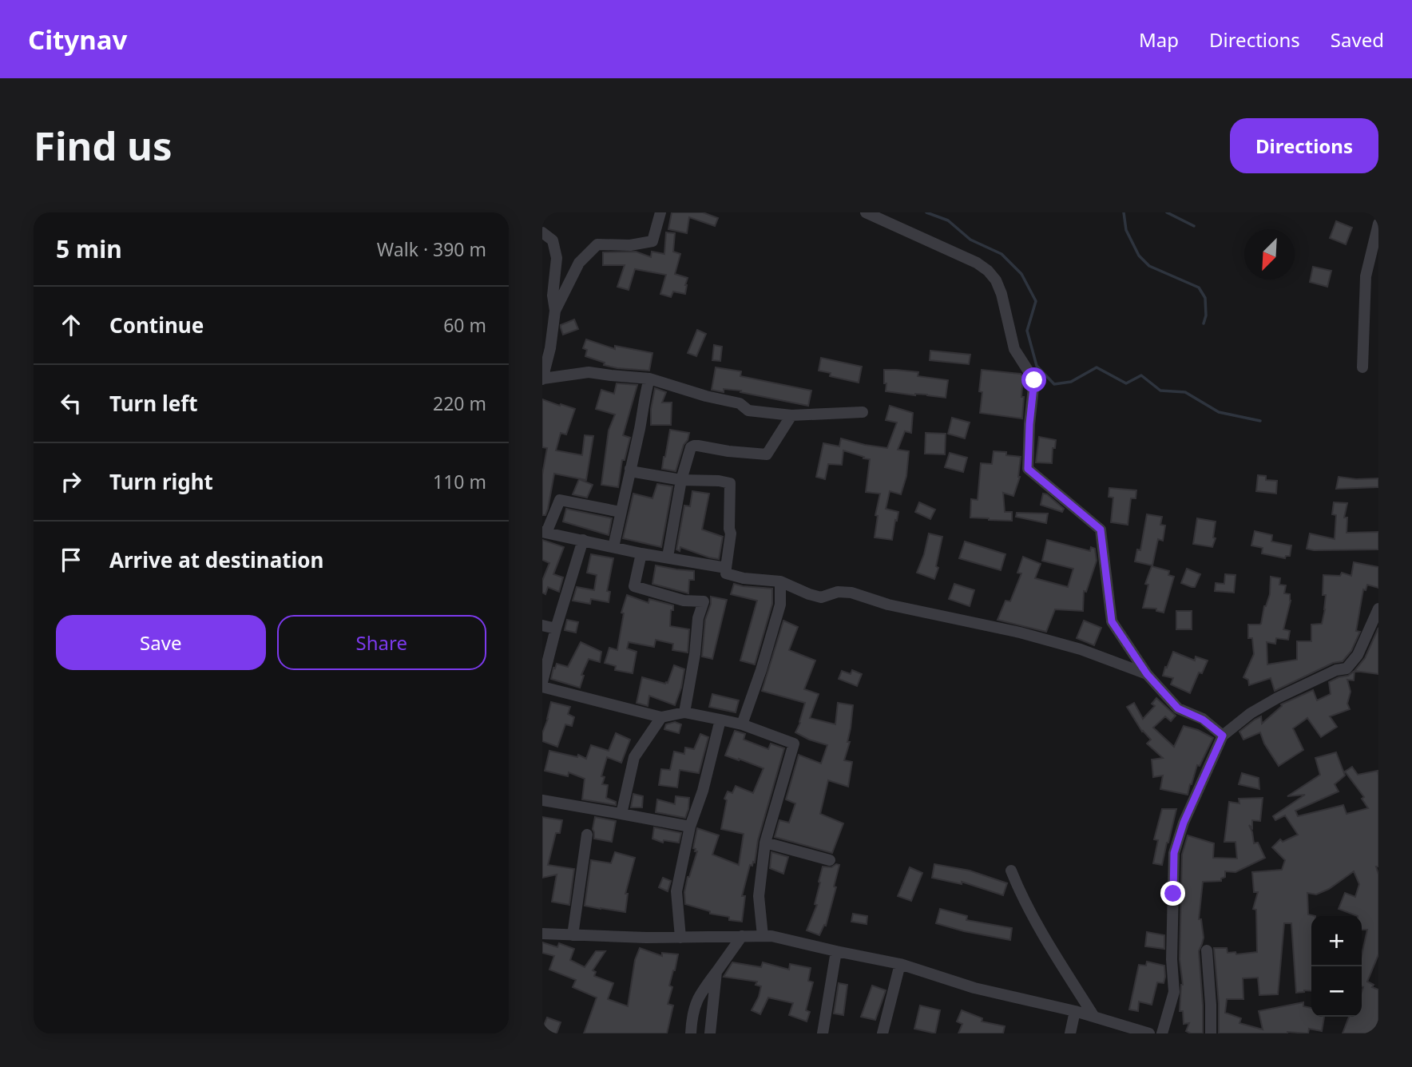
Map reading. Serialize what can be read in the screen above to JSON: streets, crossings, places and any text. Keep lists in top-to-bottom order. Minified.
{"north":"bottom left","page":{"header":"Citynav","nav":["Map","Directions","Saved"],"buttons":["Directions",["Save","Share"]],"title":"Find us","heading":["5 min","Walk · 390 m"],"list":[["Continue","60 m"],["Turn left","220 m"],["Turn right","110 m"],"Arrive at destination"],"map_buttons":["+","−"]}}
